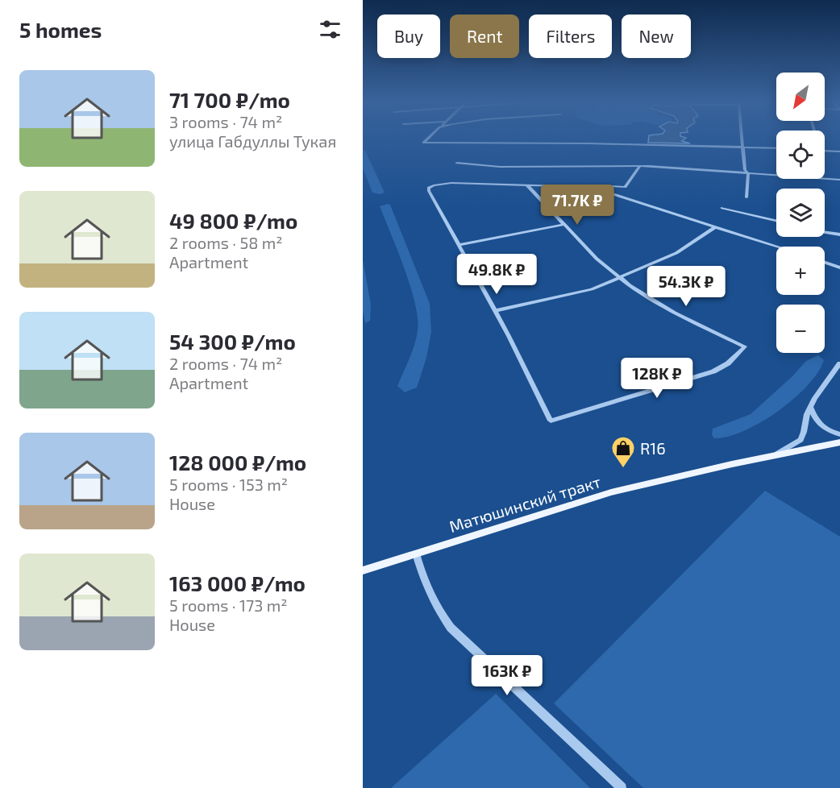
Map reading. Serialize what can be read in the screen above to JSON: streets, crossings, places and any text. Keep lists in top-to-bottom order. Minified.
{"streets":{"main road":["Матюшинский тракт"]},"places":{"shop":["R16"]},"north":"bottom left","page":{"heading":"5 homes","chip":["Buy","Rent","Filters","New"],"list":[{"name":"71 700 ₽/mo","note":"3 rooms · 74 m² · улица Габдуллы Тукая"},{"name":"49 800 ₽/mo","note":"2 rooms · 58 m² · Apartment"},{"name":"54 300 ₽/mo","note":"2 rooms · 74 m² · Apartment"},{"name":"128 000 ₽/mo","note":"5 rooms · 153 m² · House"},{"name":"163 000 ₽/mo","note":"5 rooms · 173 m² · House"}],"map_buttons":["+","−"],"price":["71.7K ₽","49.8K ₽","54.3K ₽","128K ₽","163K ₽"]}}
